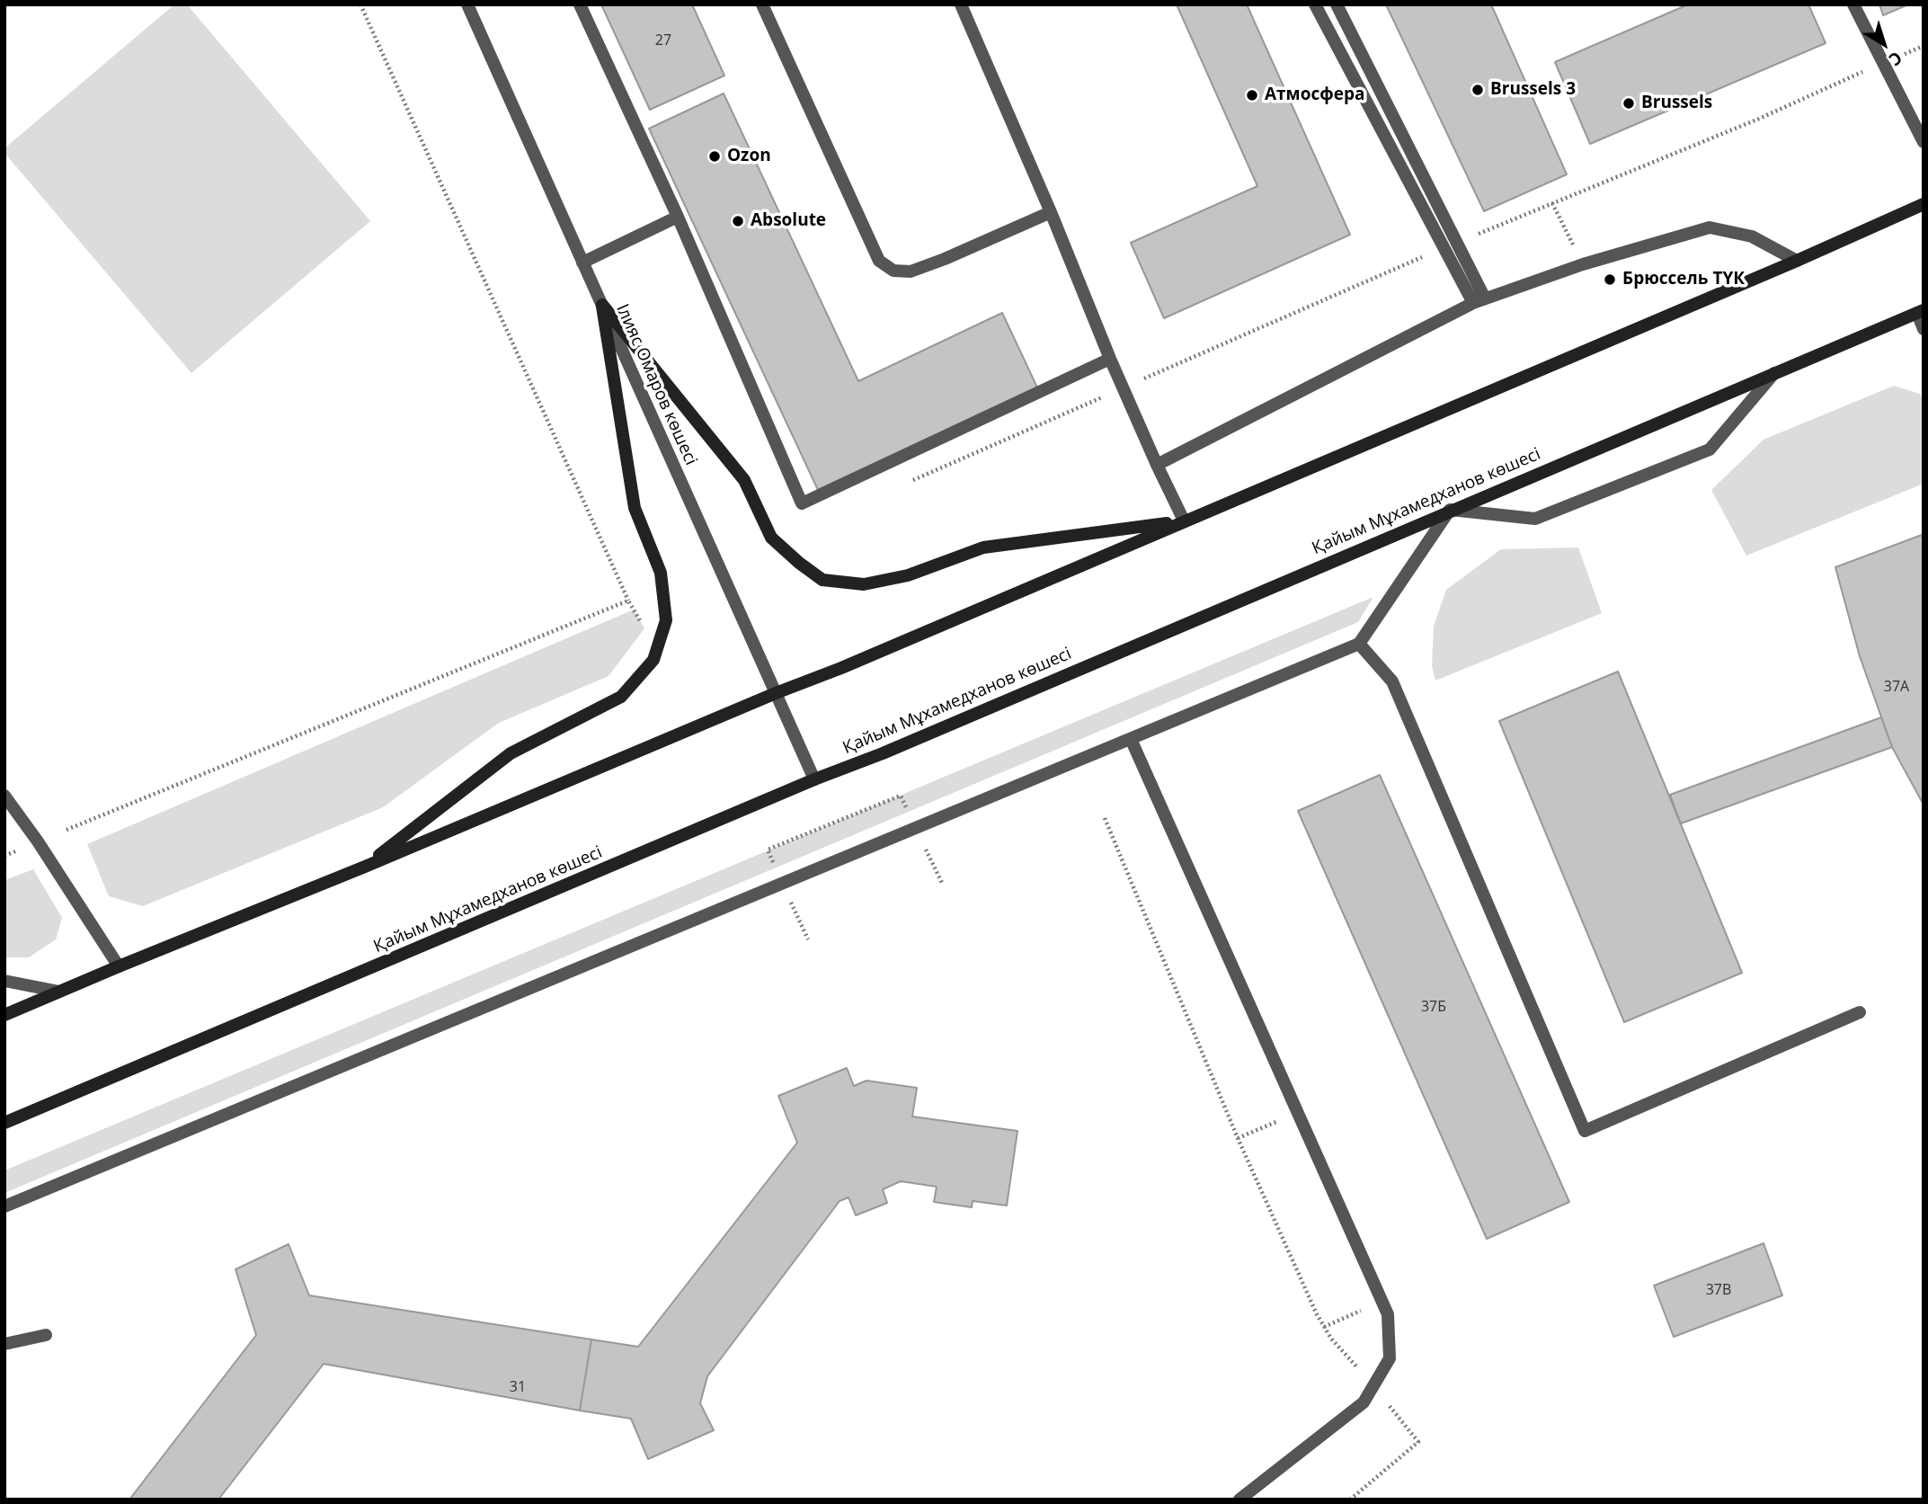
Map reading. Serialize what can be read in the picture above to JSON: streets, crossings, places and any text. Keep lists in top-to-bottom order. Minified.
{"streets":{"main road":["Қайым Мұхамедханов көшесі"],"street":["Ілияс Омаров көшесі"]},"crossings":[["Ілияс Омаров көшесі","Қайым Мұхамедханов көшесі"]],"places":["Brussels 3","Атмосфера","Brussels","Ozon","Absolute","Брюссель ТҮК"],"house_numbers":["27","37А","37Б","37В","31"],"north":"bottom right"}
